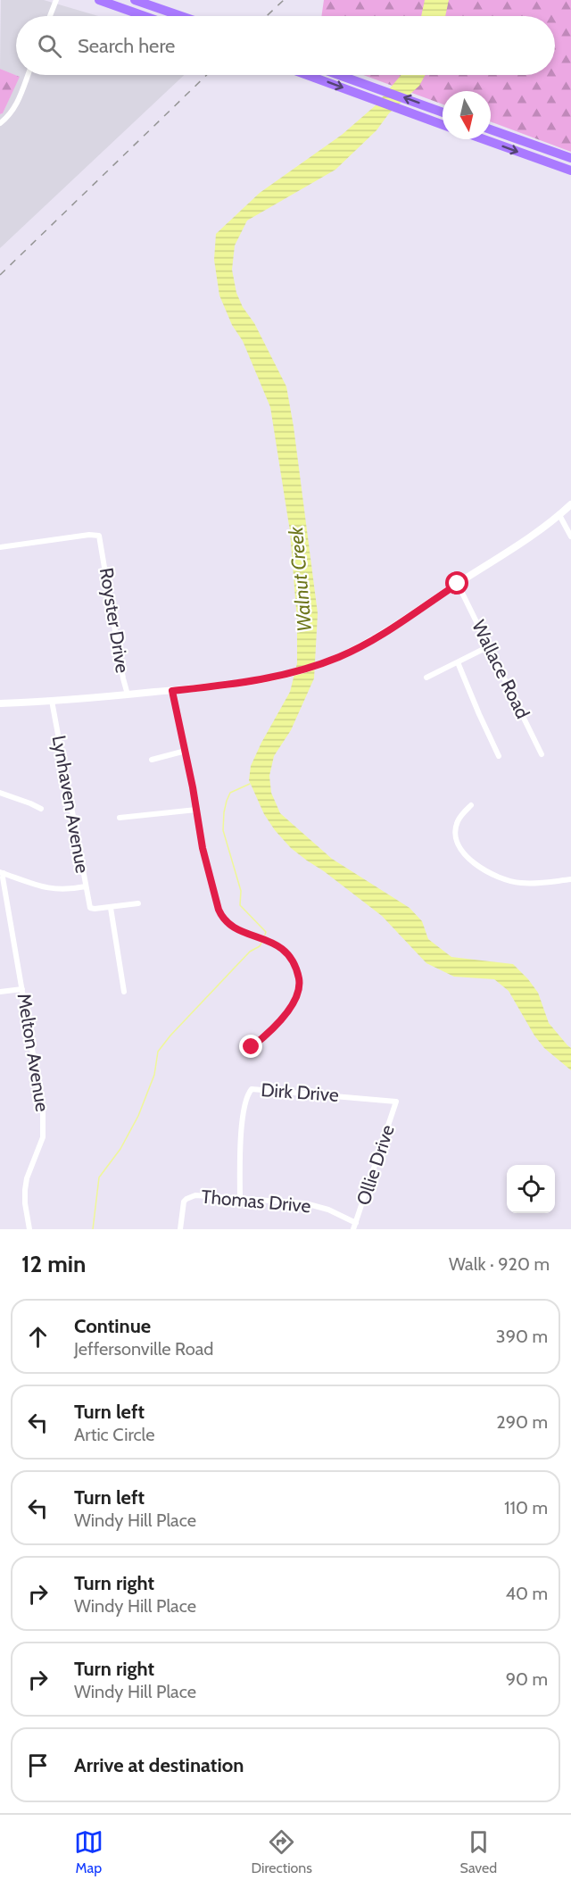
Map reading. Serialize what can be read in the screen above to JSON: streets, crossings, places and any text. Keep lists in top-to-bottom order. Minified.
{"streets":{"street":["Royster Drive","Wallace Road","Lynhaven Avenue","Melton Avenue","Dirk Drive","Ollie Drive","Thomas Drive"]},"crossings":[["Dirk Drive","Ollie Drive"],["Dirk Drive","Thomas Drive"],["Ollie Drive","Thomas Drive"]],"water":["Walnut Creek"],"north":"bottom","page":{"search":"Search here","heading":["12 min","Walk · 920 m"],"list":[["Continue","Jeffersonville Road","390 m"],["Turn left","Artic Circle","290 m"],["Turn left","Windy Hill Place","110 m"],["Turn right","Windy Hill Place","40 m"],["Turn right","Windy Hill Place","90 m"],"Arrive at destination"],"nav":["Map","Directions","Saved"]}}
